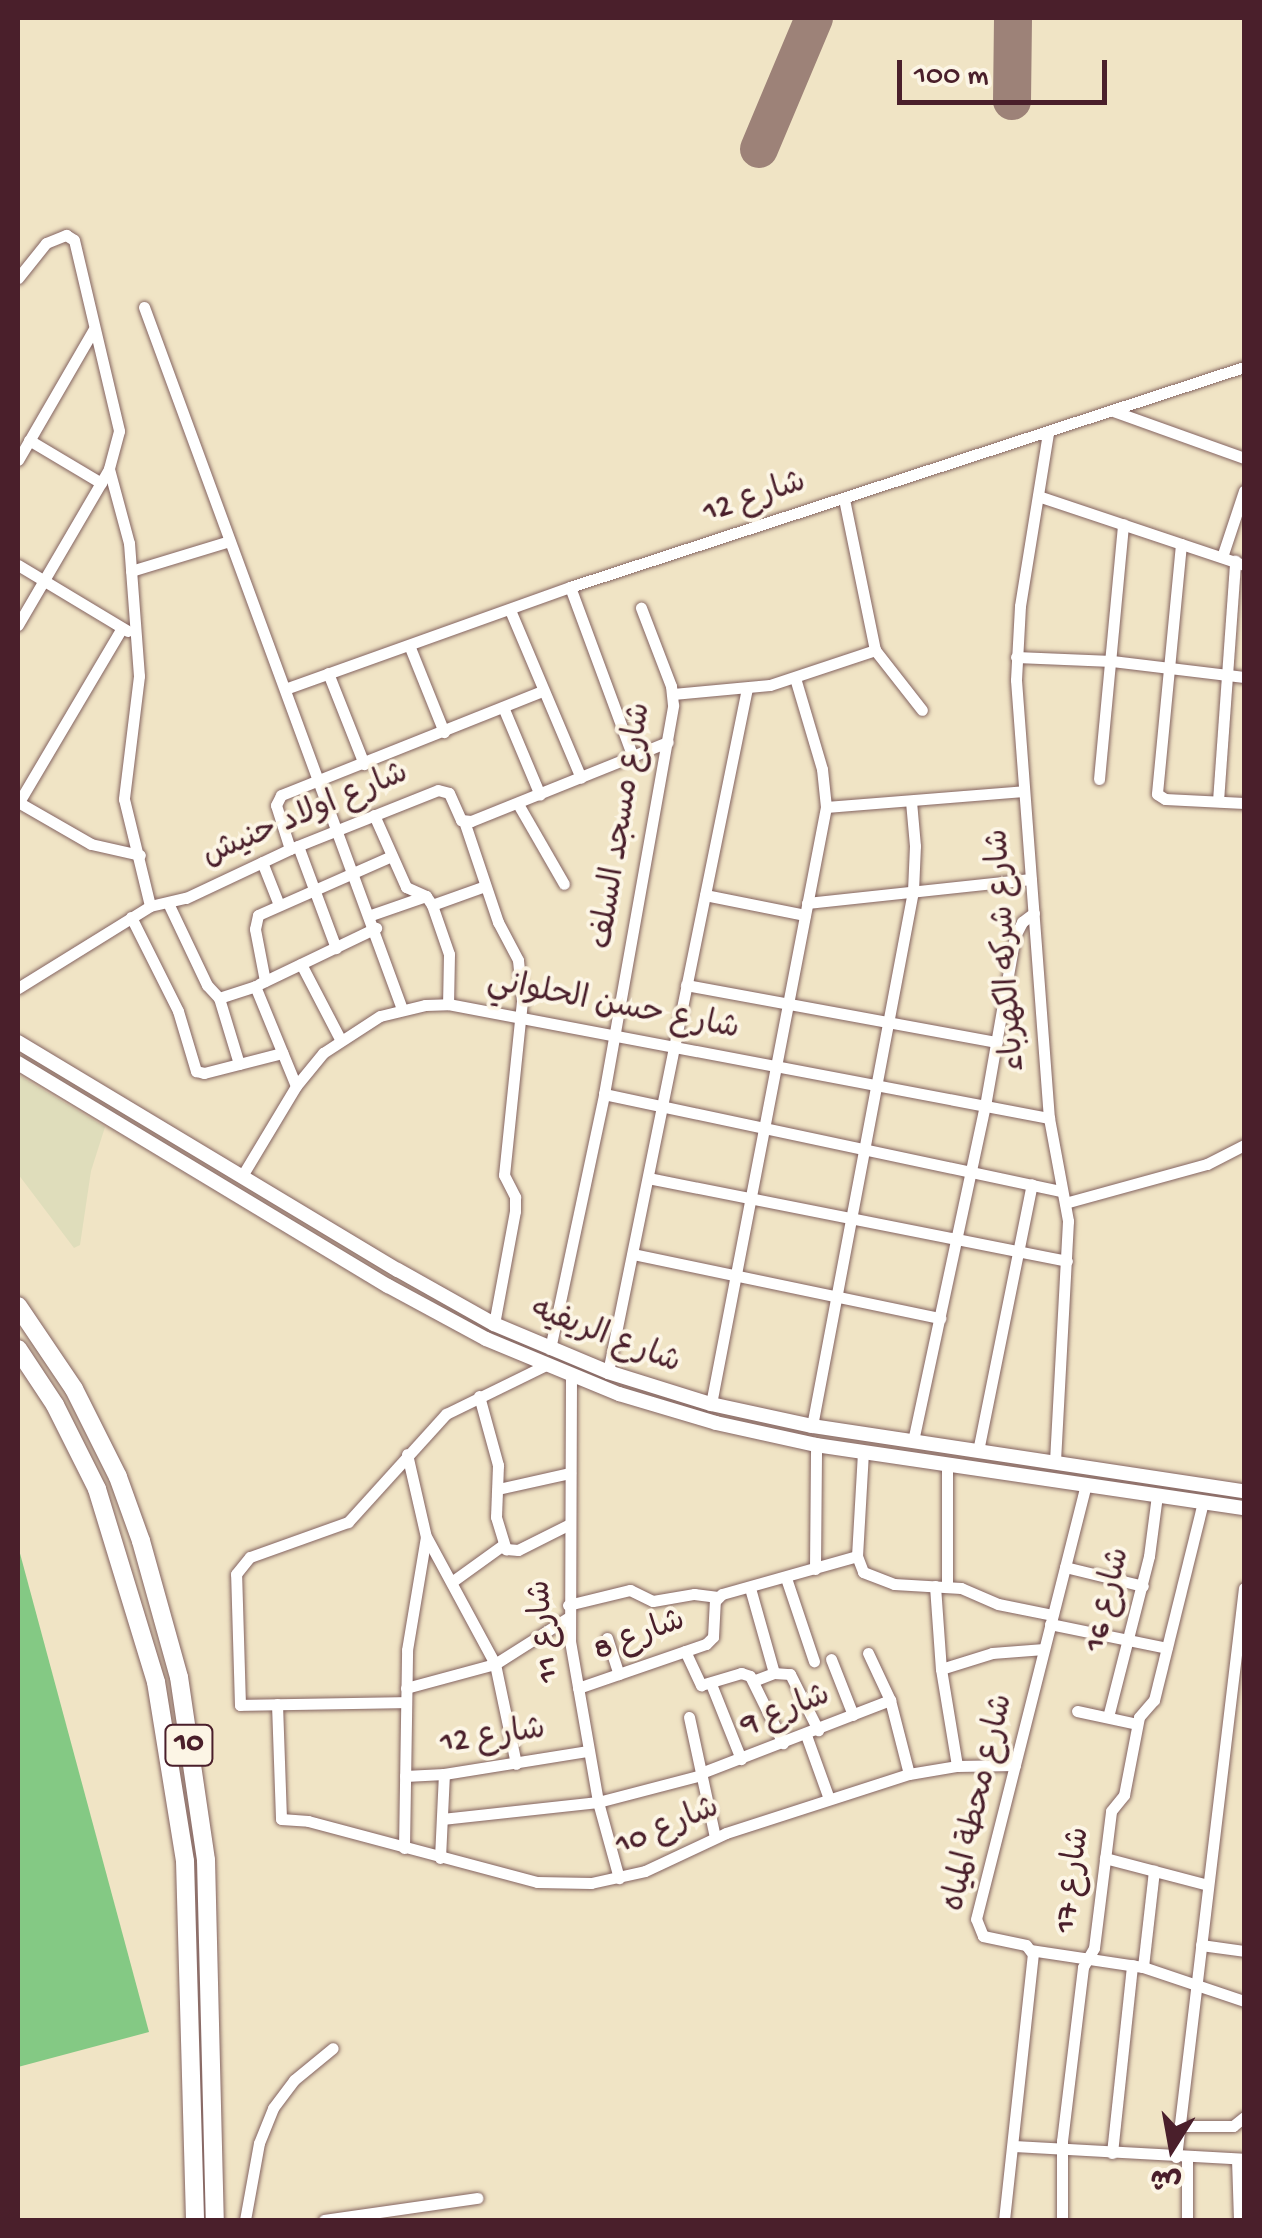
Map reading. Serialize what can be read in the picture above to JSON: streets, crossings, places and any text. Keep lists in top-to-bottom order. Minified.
{"streets":{"main road":["10"],"street":["شارع 12","شارع اولاد حنيش","شارع مسجد السلف","شارع شركه الكهرباء","شارع حسن الحلواني","شارع الريفيه","شارع 16","شارع 11","شارع 8","شارع 9","شارع محطة المياه","شارع 10","شارع 17"]},"crossings":[["شارع 12","شارع شركه الكهرباء"],["شارع 12","شارع 11"],["شارع مسجد السلف","شارع حسن الحلواني"],["شارع مسجد السلف","شارع الريفيه"],["شارع شركه الكهرباء","شارع حسن الحلواني"],["شارع شركه الكهرباء","شارع الريفيه"],["شارع حسن الحلواني","شارع الريفيه"],["شارع الريفيه","شارع 16"],["شارع الريفيه","شارع 11"],["شارع الريفيه","شارع محطة المياه"],["شارع الريفيه","شارع 17"],["شارع 11","شارع 8"],["شارع 11","شارع 9"],["شارع 11","شارع 10"],["شارع محطة المياه","شارع 10"]],"scale_bar":"100 m","north":"bottom"}
